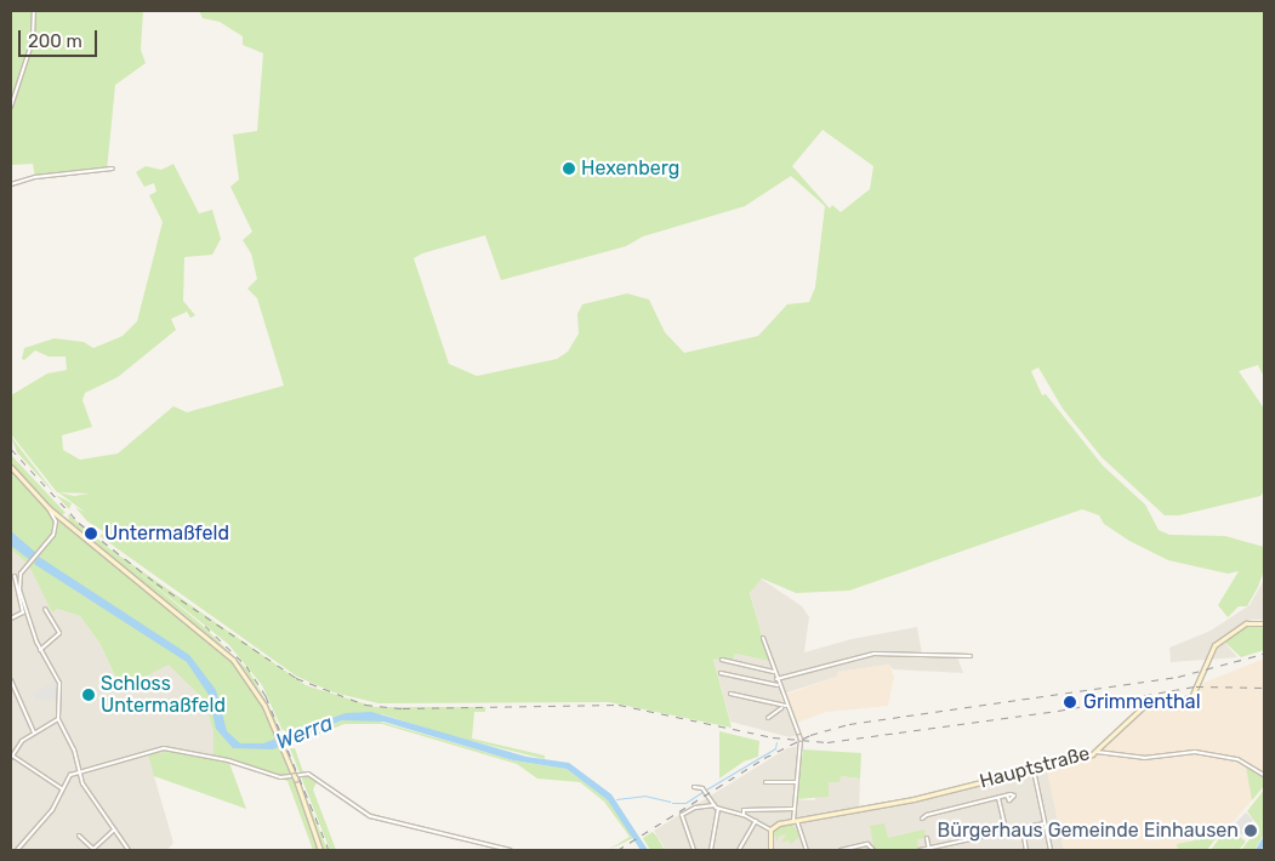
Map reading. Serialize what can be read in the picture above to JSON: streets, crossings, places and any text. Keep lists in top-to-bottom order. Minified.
{"streets":{"main road":["Hauptstraße"]},"water":["Werra"],"places":["Hexenberg","Untermaßfeld","Schloss Untermaßfeld","Grimmenthal","Bürgerhaus Gemeinde Einhausen"],"scale_bar":"200 m"}
